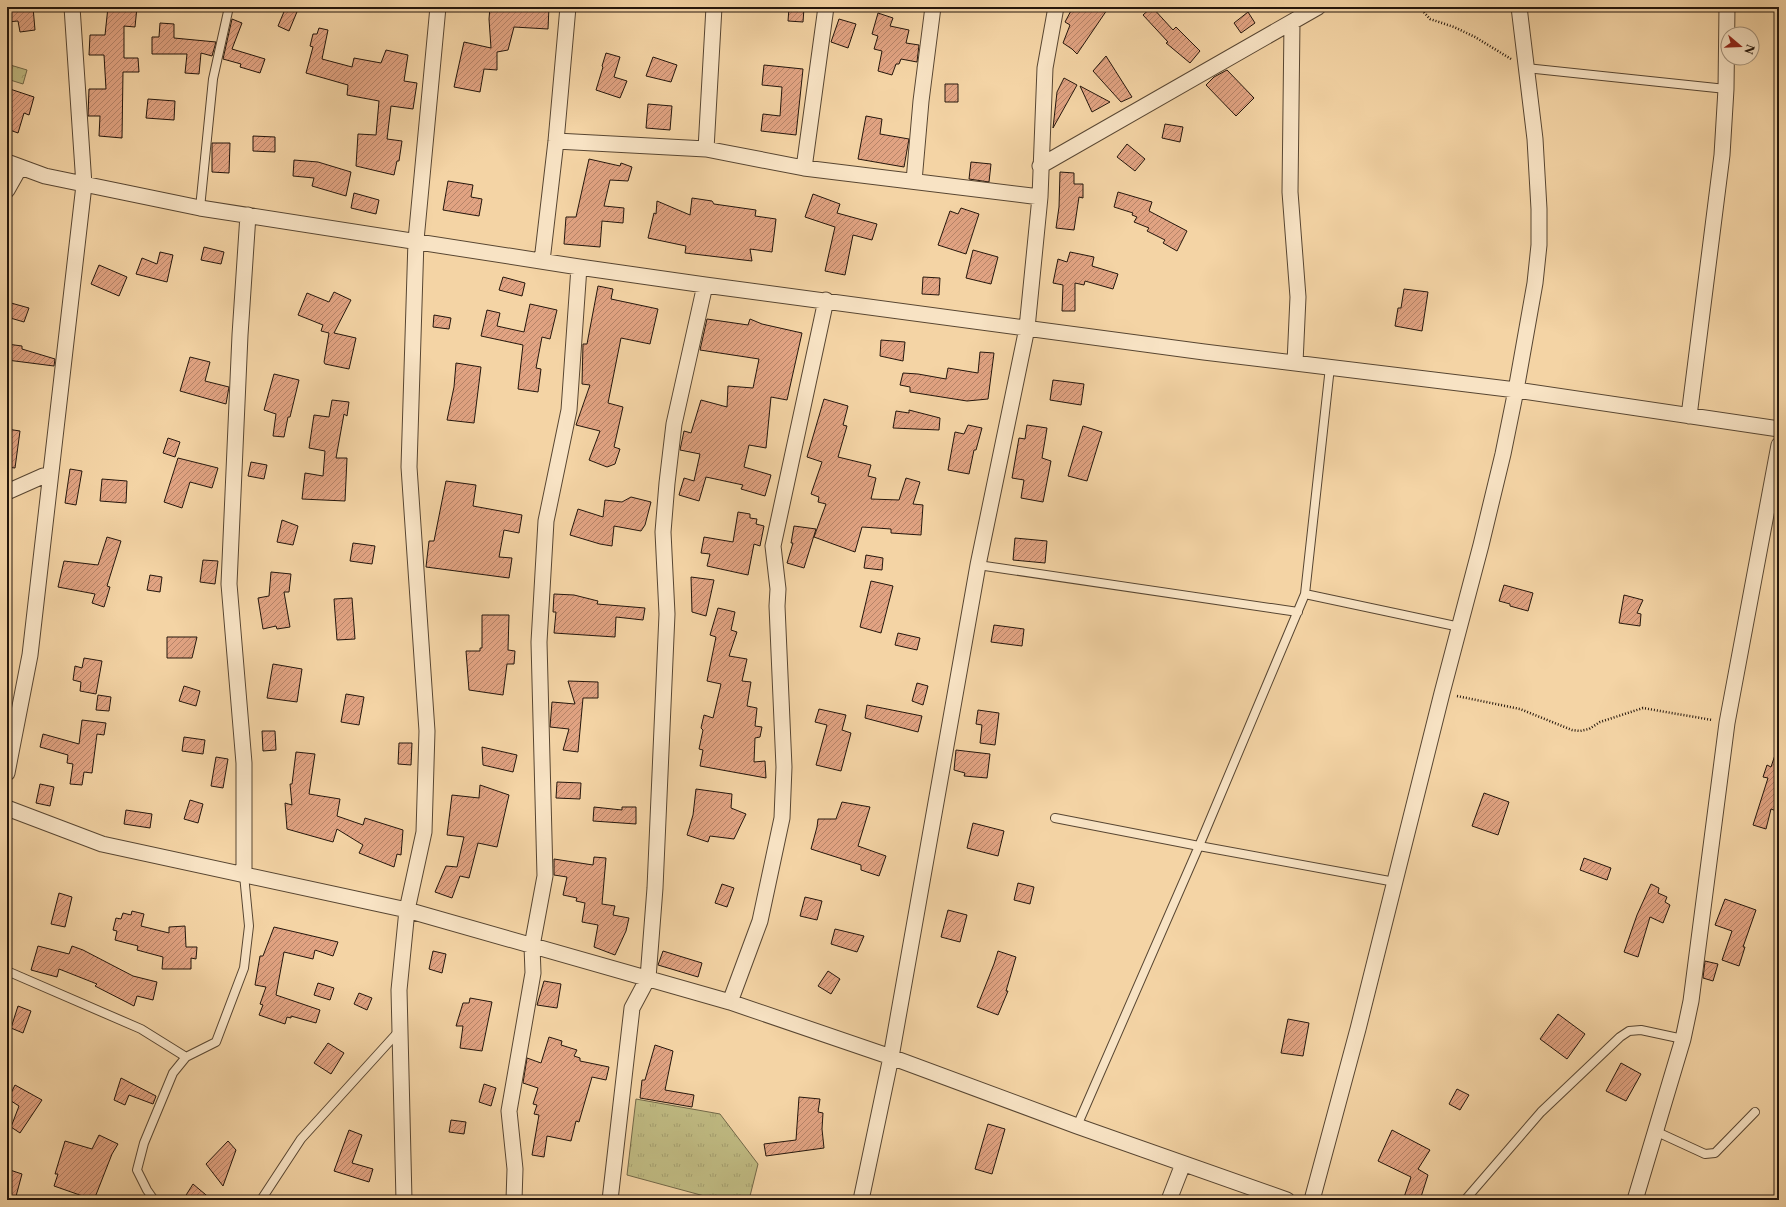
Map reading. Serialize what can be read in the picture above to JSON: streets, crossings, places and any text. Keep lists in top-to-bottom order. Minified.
{"north":"right"}
